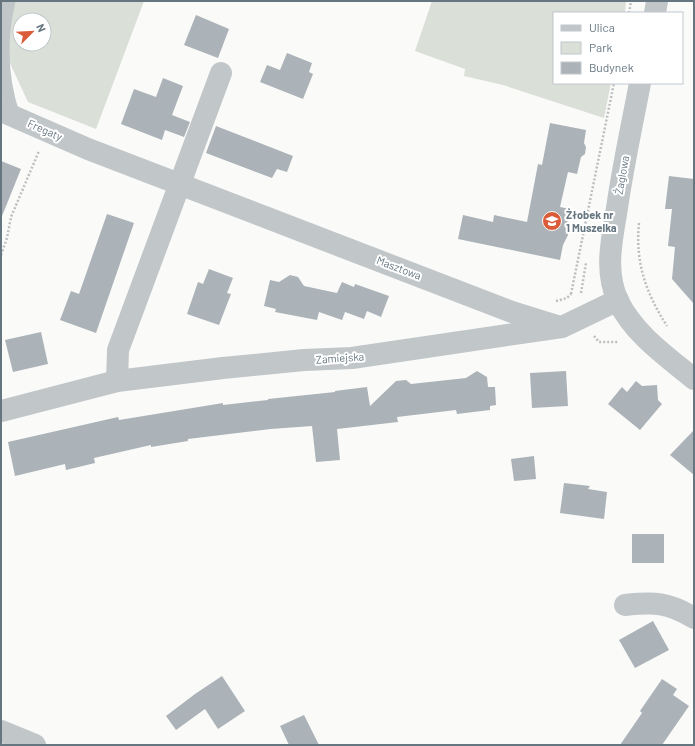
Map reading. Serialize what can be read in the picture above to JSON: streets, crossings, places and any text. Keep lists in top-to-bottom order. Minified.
{"streets":{"street":["Fregaty","Żaglowa","Masztowa","Zamiejska"]},"crossings":[["Fregaty","Masztowa"],["Masztowa","Zamiejska"]],"places":{"school or university":["Żłobek nr 1 Muszelka"]},"legend":["Ulica","Park","Budynek"],"north":"top right"}
